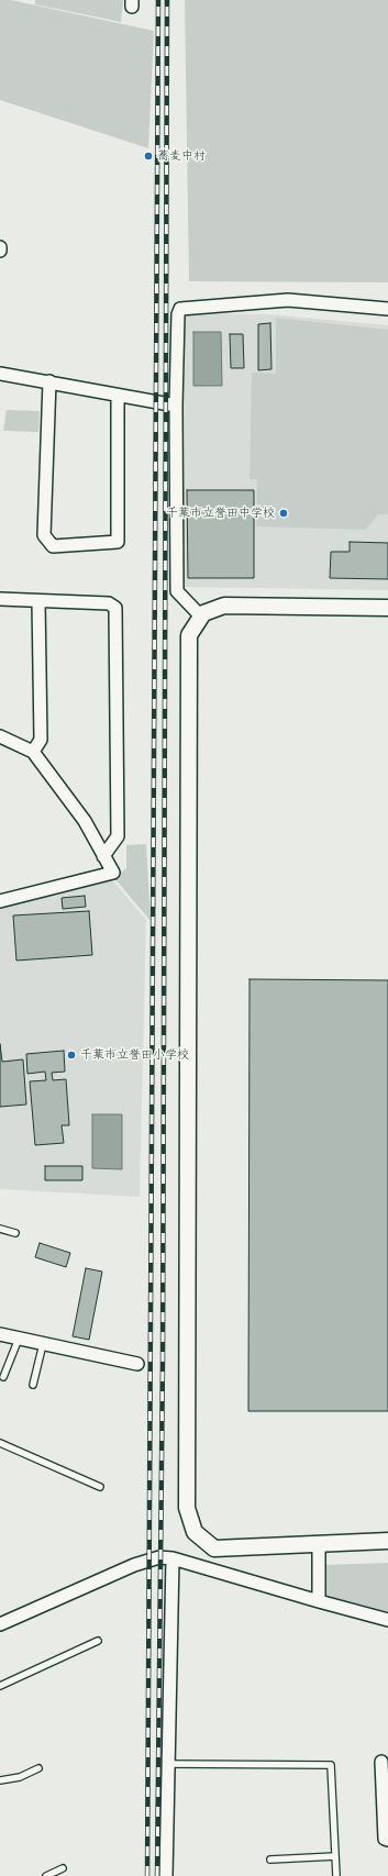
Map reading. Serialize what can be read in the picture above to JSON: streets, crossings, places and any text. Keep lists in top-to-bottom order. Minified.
{"places":["蕎麦中村","千葉市立誉田中学校","千葉市立誉田小学校"]}
